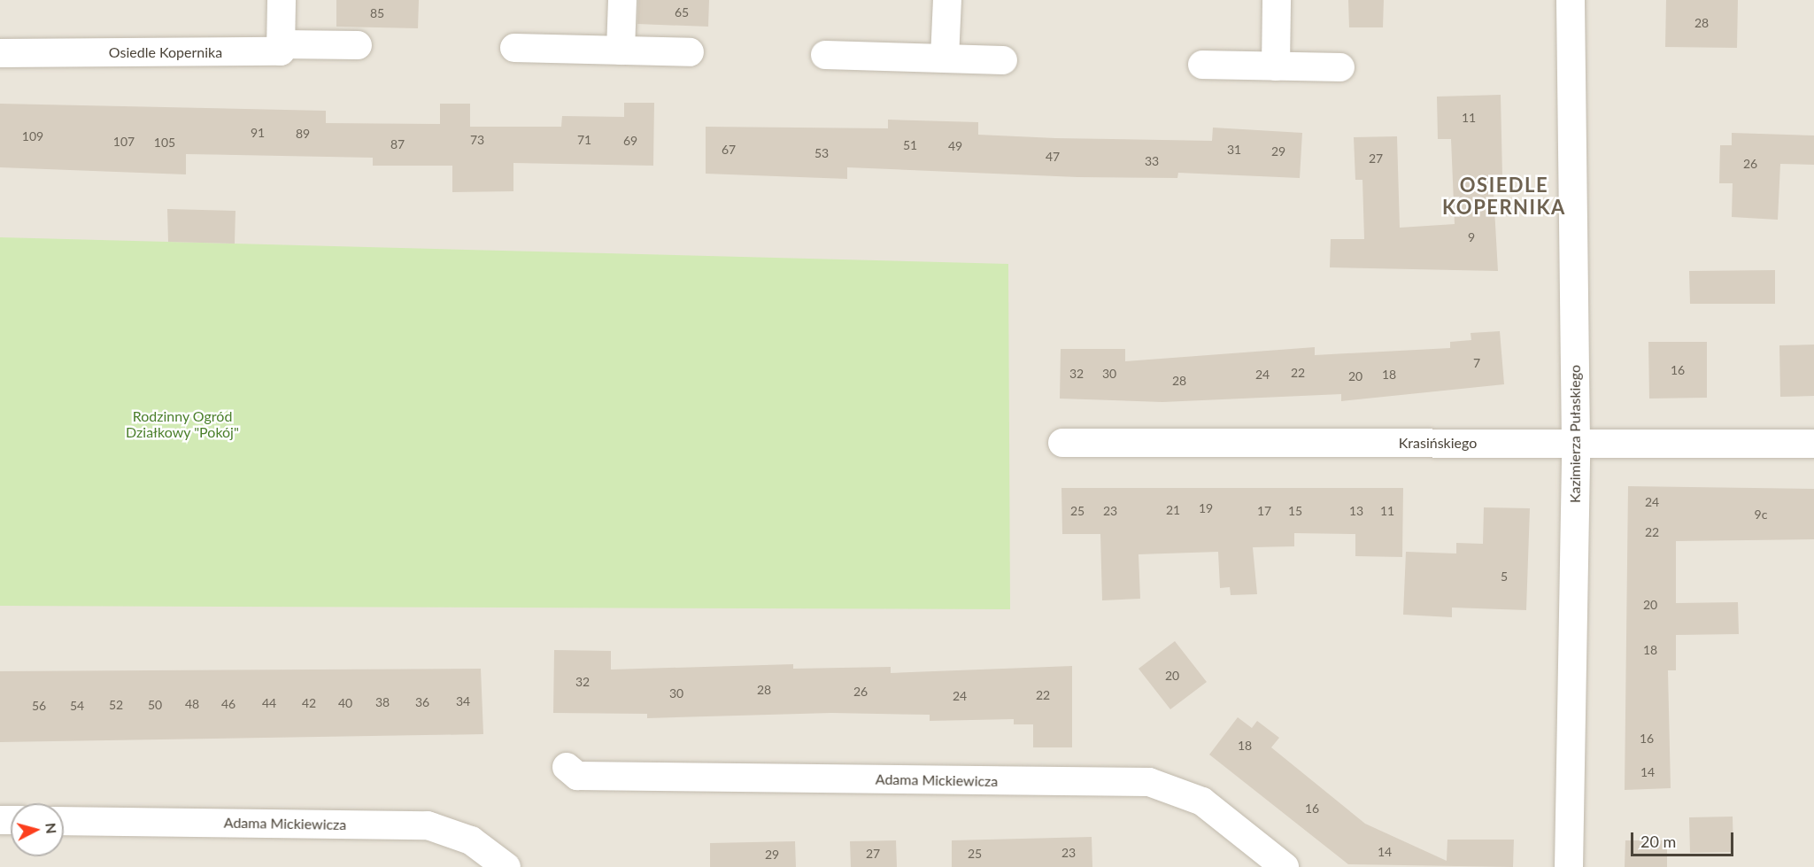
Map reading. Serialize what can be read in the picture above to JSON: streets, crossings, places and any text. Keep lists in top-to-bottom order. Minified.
{"streets":{"street":["Osiedle Kopernika","Kazimierza Pułaskiego","Krasińskiego","Adama Mickiewicza"]},"crossings":[["Kazimierza Pułaskiego","Krasińskiego"]],"districts":["OSIEDLE KOPERNIKA"],"parks":["Rodzinny Ogród Działkowy \"Pokój\""],"house_numbers":["65","85","28","11","91","89","109","73","71","69","107","105","87","51","49","67","31","29","53","47","27","33","26","9","7","16","22","32","30","24","18","20","28","24","19","21","25","23","17","15","13","11","9c","22","5","20","18","20","32","28","26","30","22","24","34","38","36","44","42","40","48","46","52","50","56","54","16","18","14","16","14","23","27","25","29"],"scale_bar":"20 m","north":"right"}
